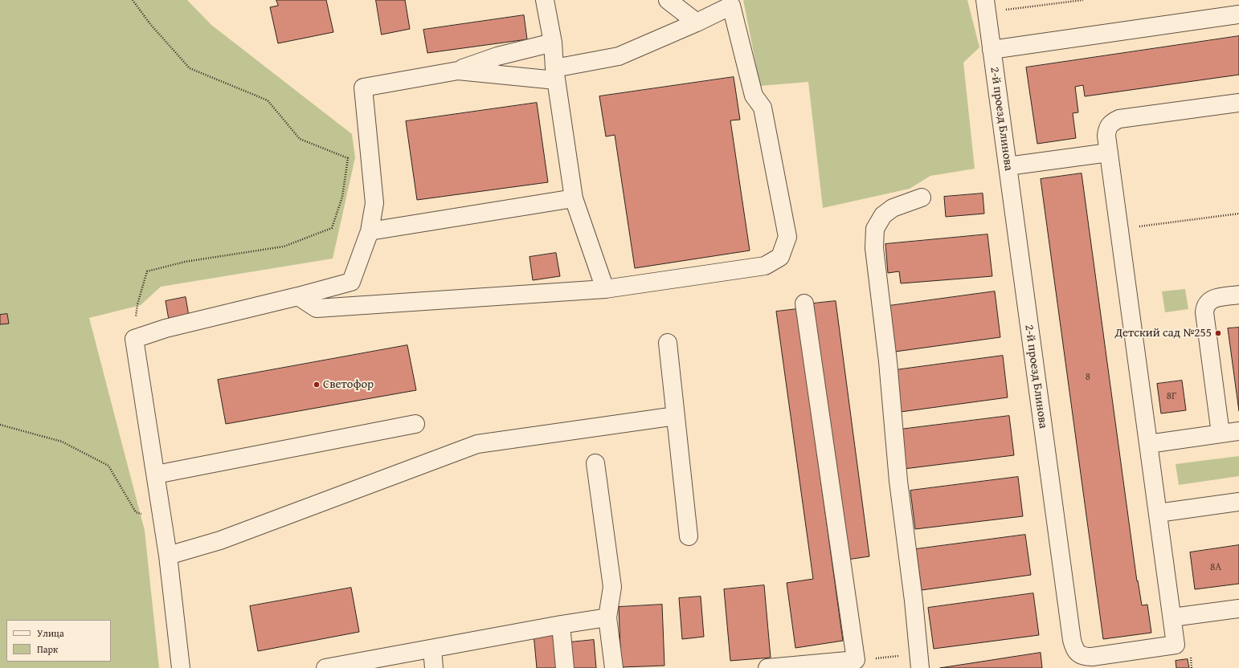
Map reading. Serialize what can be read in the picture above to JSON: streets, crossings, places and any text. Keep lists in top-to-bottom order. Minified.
{"streets":{"street":["2-й проезд Блинова"]},"places":["Детский сад №255","Светофор"],"house_numbers":["8","8Г","8А"],"legend":["Улица","Парк"]}
